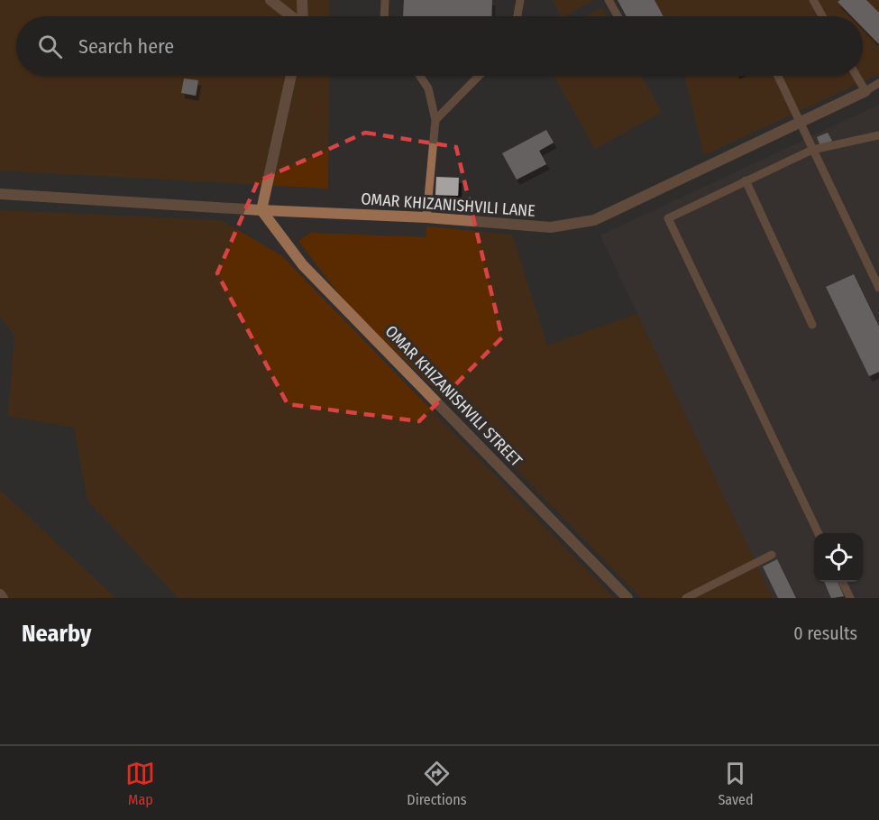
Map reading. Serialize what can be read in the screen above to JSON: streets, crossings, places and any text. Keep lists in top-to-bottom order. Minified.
{"streets":{"street":["OMAR KHIZANISHVILI LANE","OMAR KHIZANISHVILI STREET"]},"crossings":[["OMAR KHIZANISHVILI LANE","OMAR KHIZANISHVILI STREET"]],"page":{"search":"Search here","heading":["Nearby","0 results"],"nav":["Map","Directions","Saved"]}}
